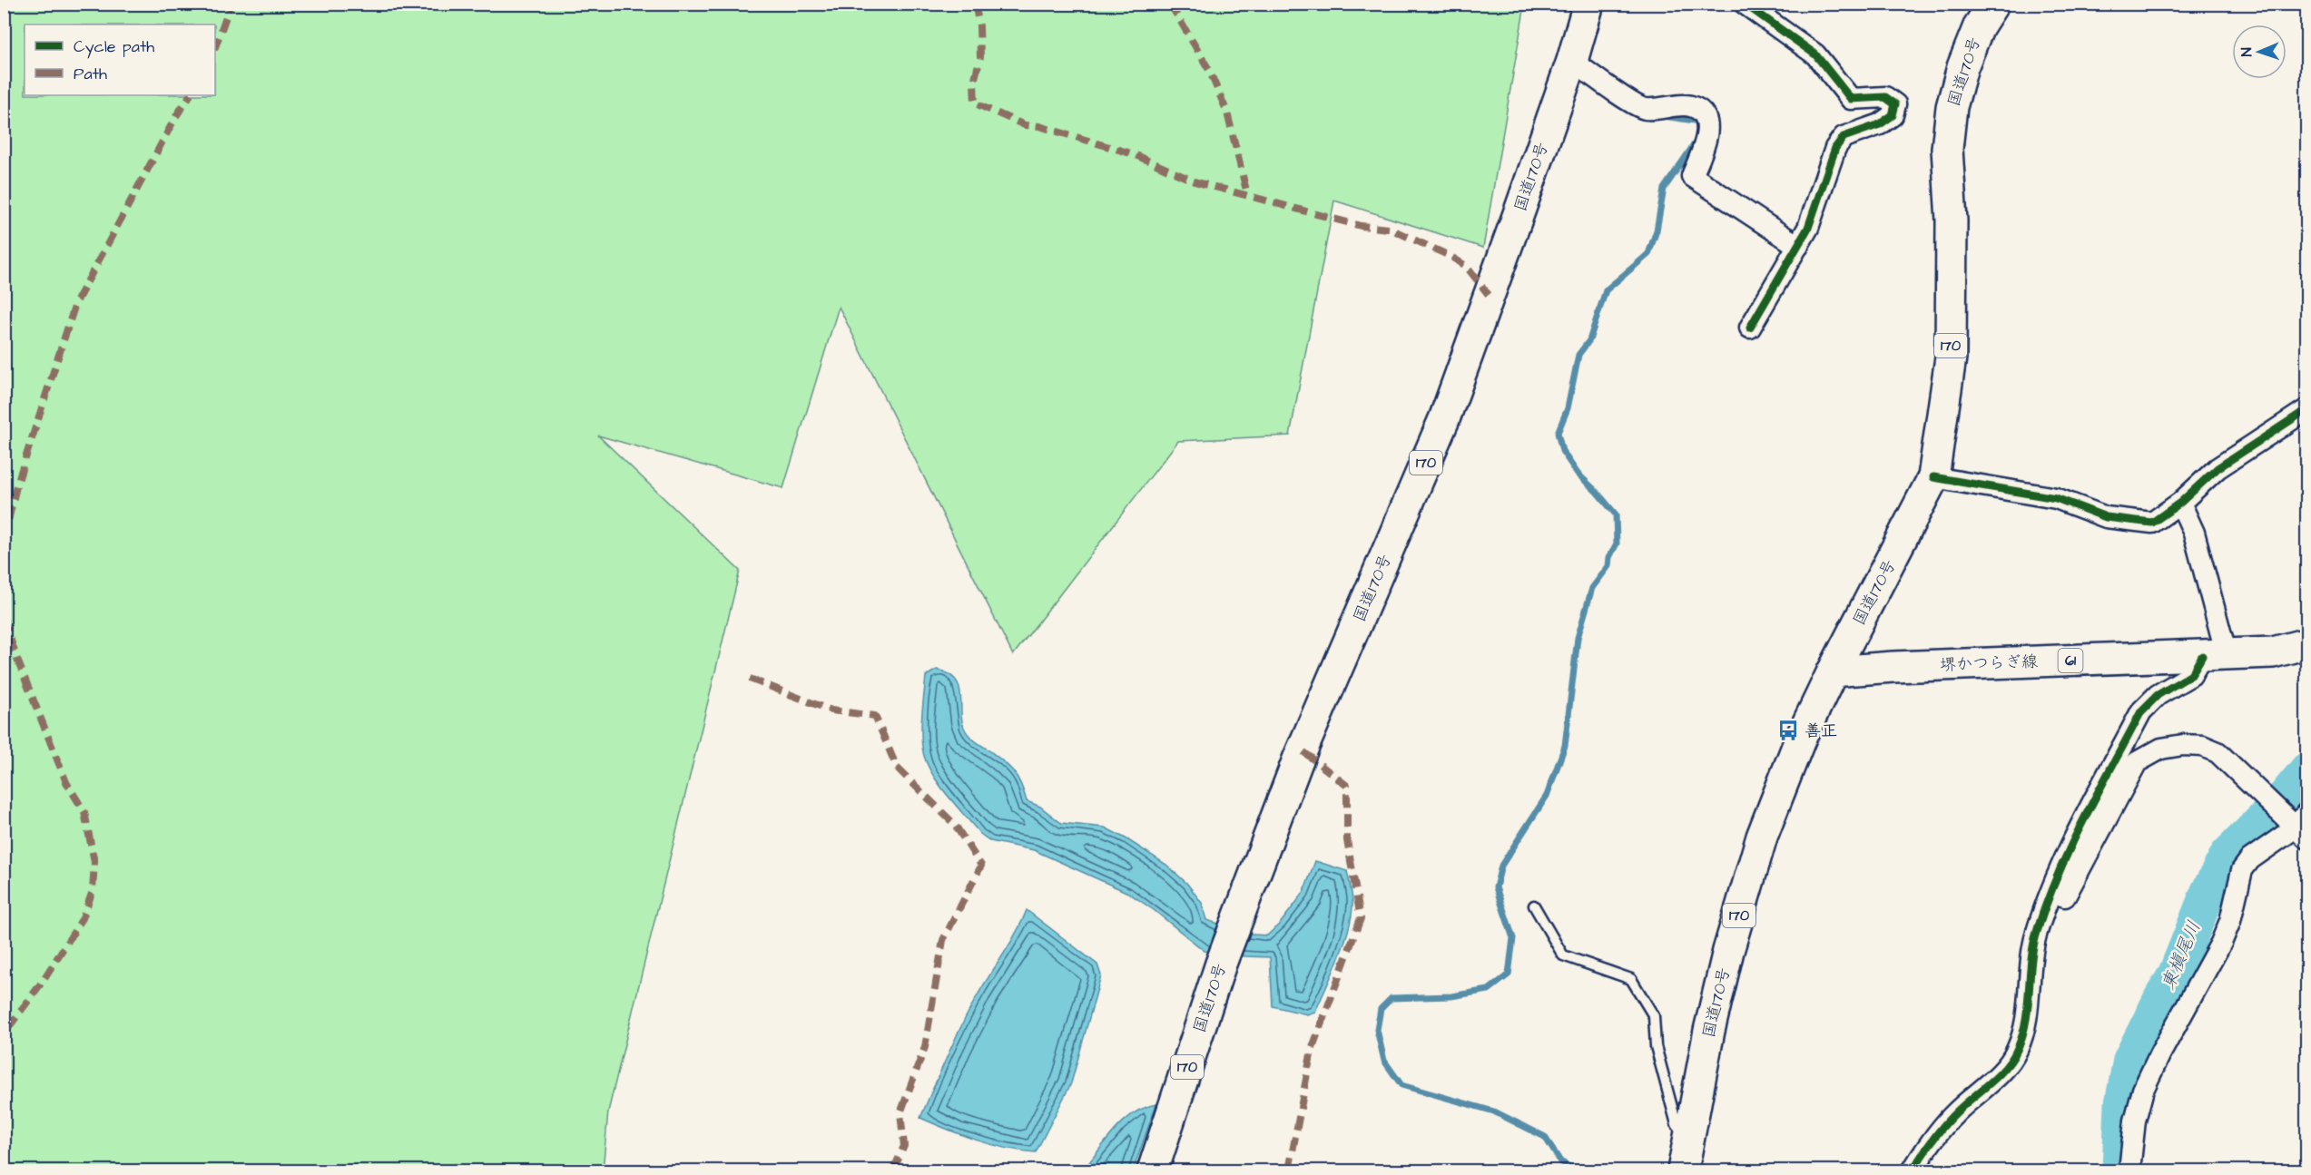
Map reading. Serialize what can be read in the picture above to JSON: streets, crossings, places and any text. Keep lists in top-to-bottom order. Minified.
{"streets":{"main road":["国道170号","170","61","堺かつらぎ線"]},"crossings":[["国道170号","堺かつらぎ線"]],"water":["東槇尾川"],"places":{"bus stop":["善正"]},"legend":["Cycle path","Path"],"north":"left"}
